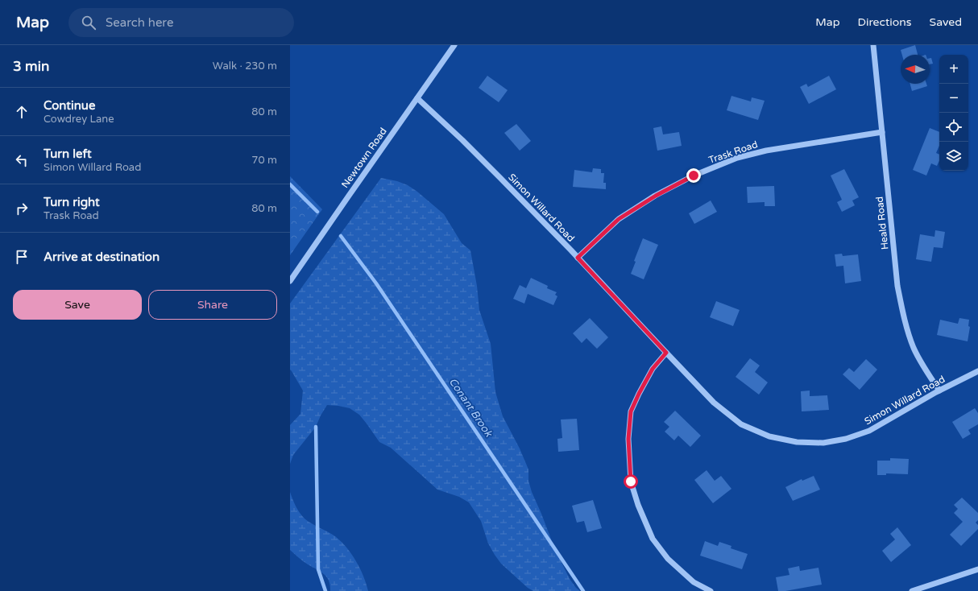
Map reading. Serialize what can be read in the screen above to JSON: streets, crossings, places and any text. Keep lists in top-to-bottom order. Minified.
{"streets":{"street":["Trask Road","Newtown Road","Simon Willard Road","Heald Road"]},"crossings":[["Trask Road","Simon Willard Road"],["Trask Road","Heald Road"],["Newtown Road","Simon Willard Road"],["Simon Willard Road","Heald Road"]],"water":["Conant Brook"],"north":"left","page":{"header":"Map","search":"Search here","nav":["Map","Directions","Saved"],"heading":["3 min","Walk · 230 m"],"map_buttons":["+","−"],"list":[["Continue","Cowdrey Lane","80 m"],["Turn left","Simon Willard Road","70 m"],["Turn right","Trask Road","80 m"],"Arrive at destination"],"buttons":["Save","Share"]}}
